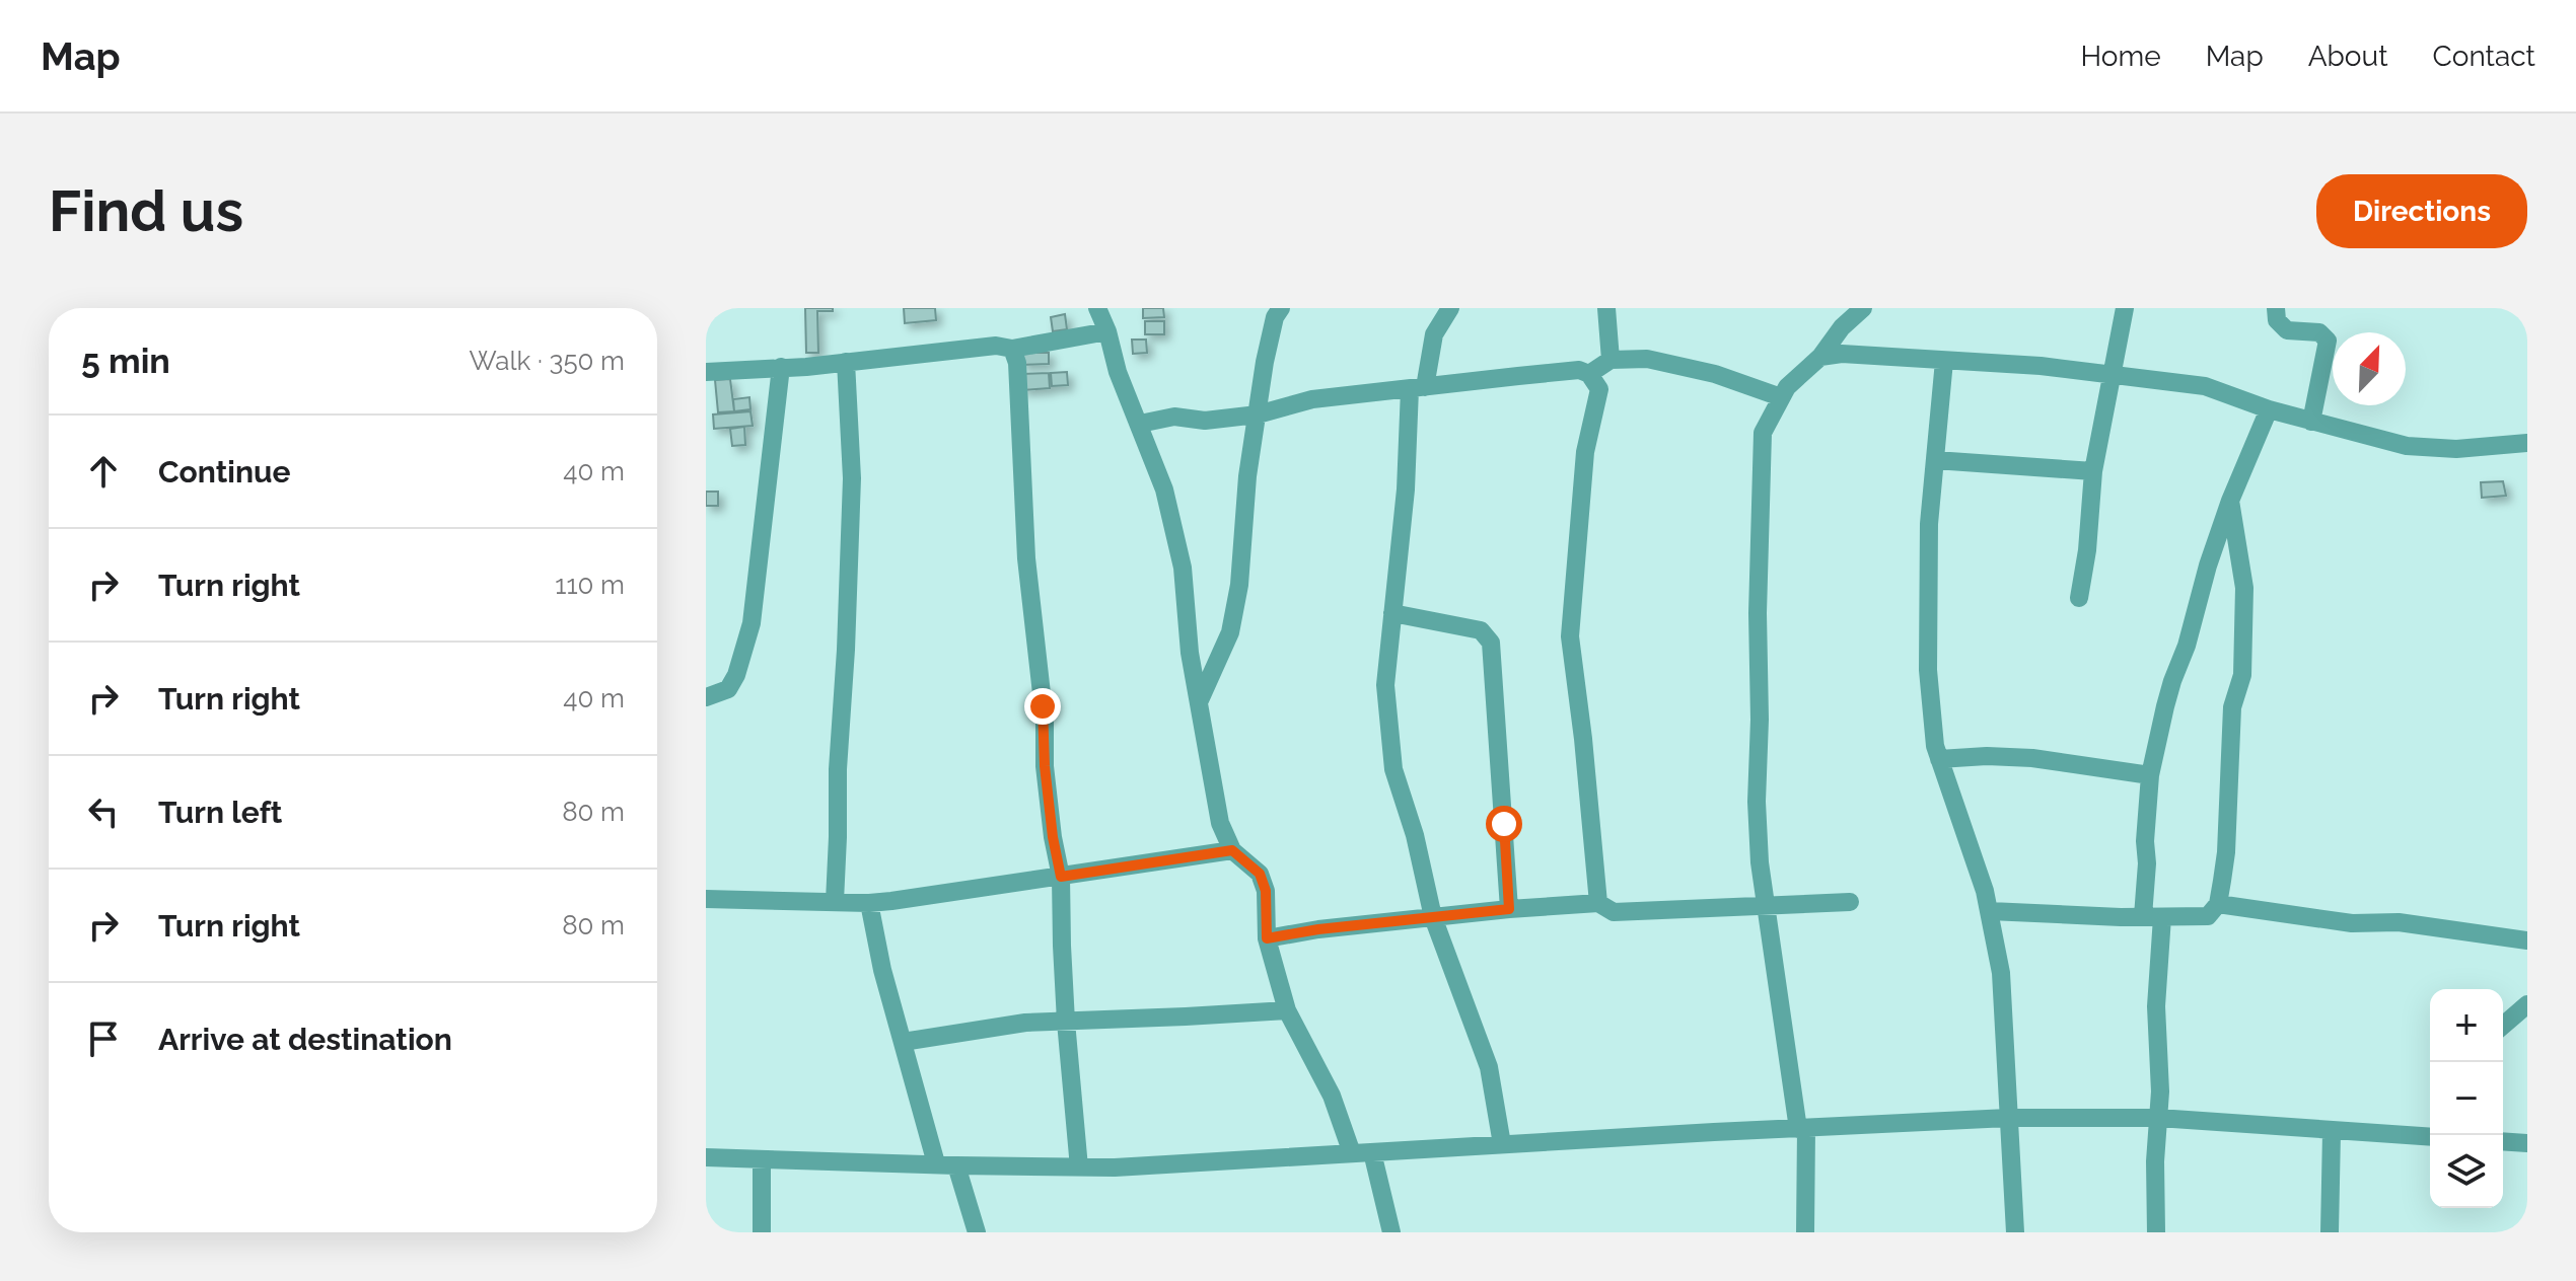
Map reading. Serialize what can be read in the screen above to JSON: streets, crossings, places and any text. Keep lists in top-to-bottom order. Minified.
{"north":"top right","page":{"header":"Map","nav":["Home","Map","About","Contact"],"buttons":"Directions","title":"Find us","heading":["5 min","Walk · 350 m"],"list":[["Continue","40 m"],["Turn right","110 m"],["Turn right","40 m"],["Turn left","80 m"],["Turn right","80 m"],"Arrive at destination"],"map_buttons":["+","−"]}}
